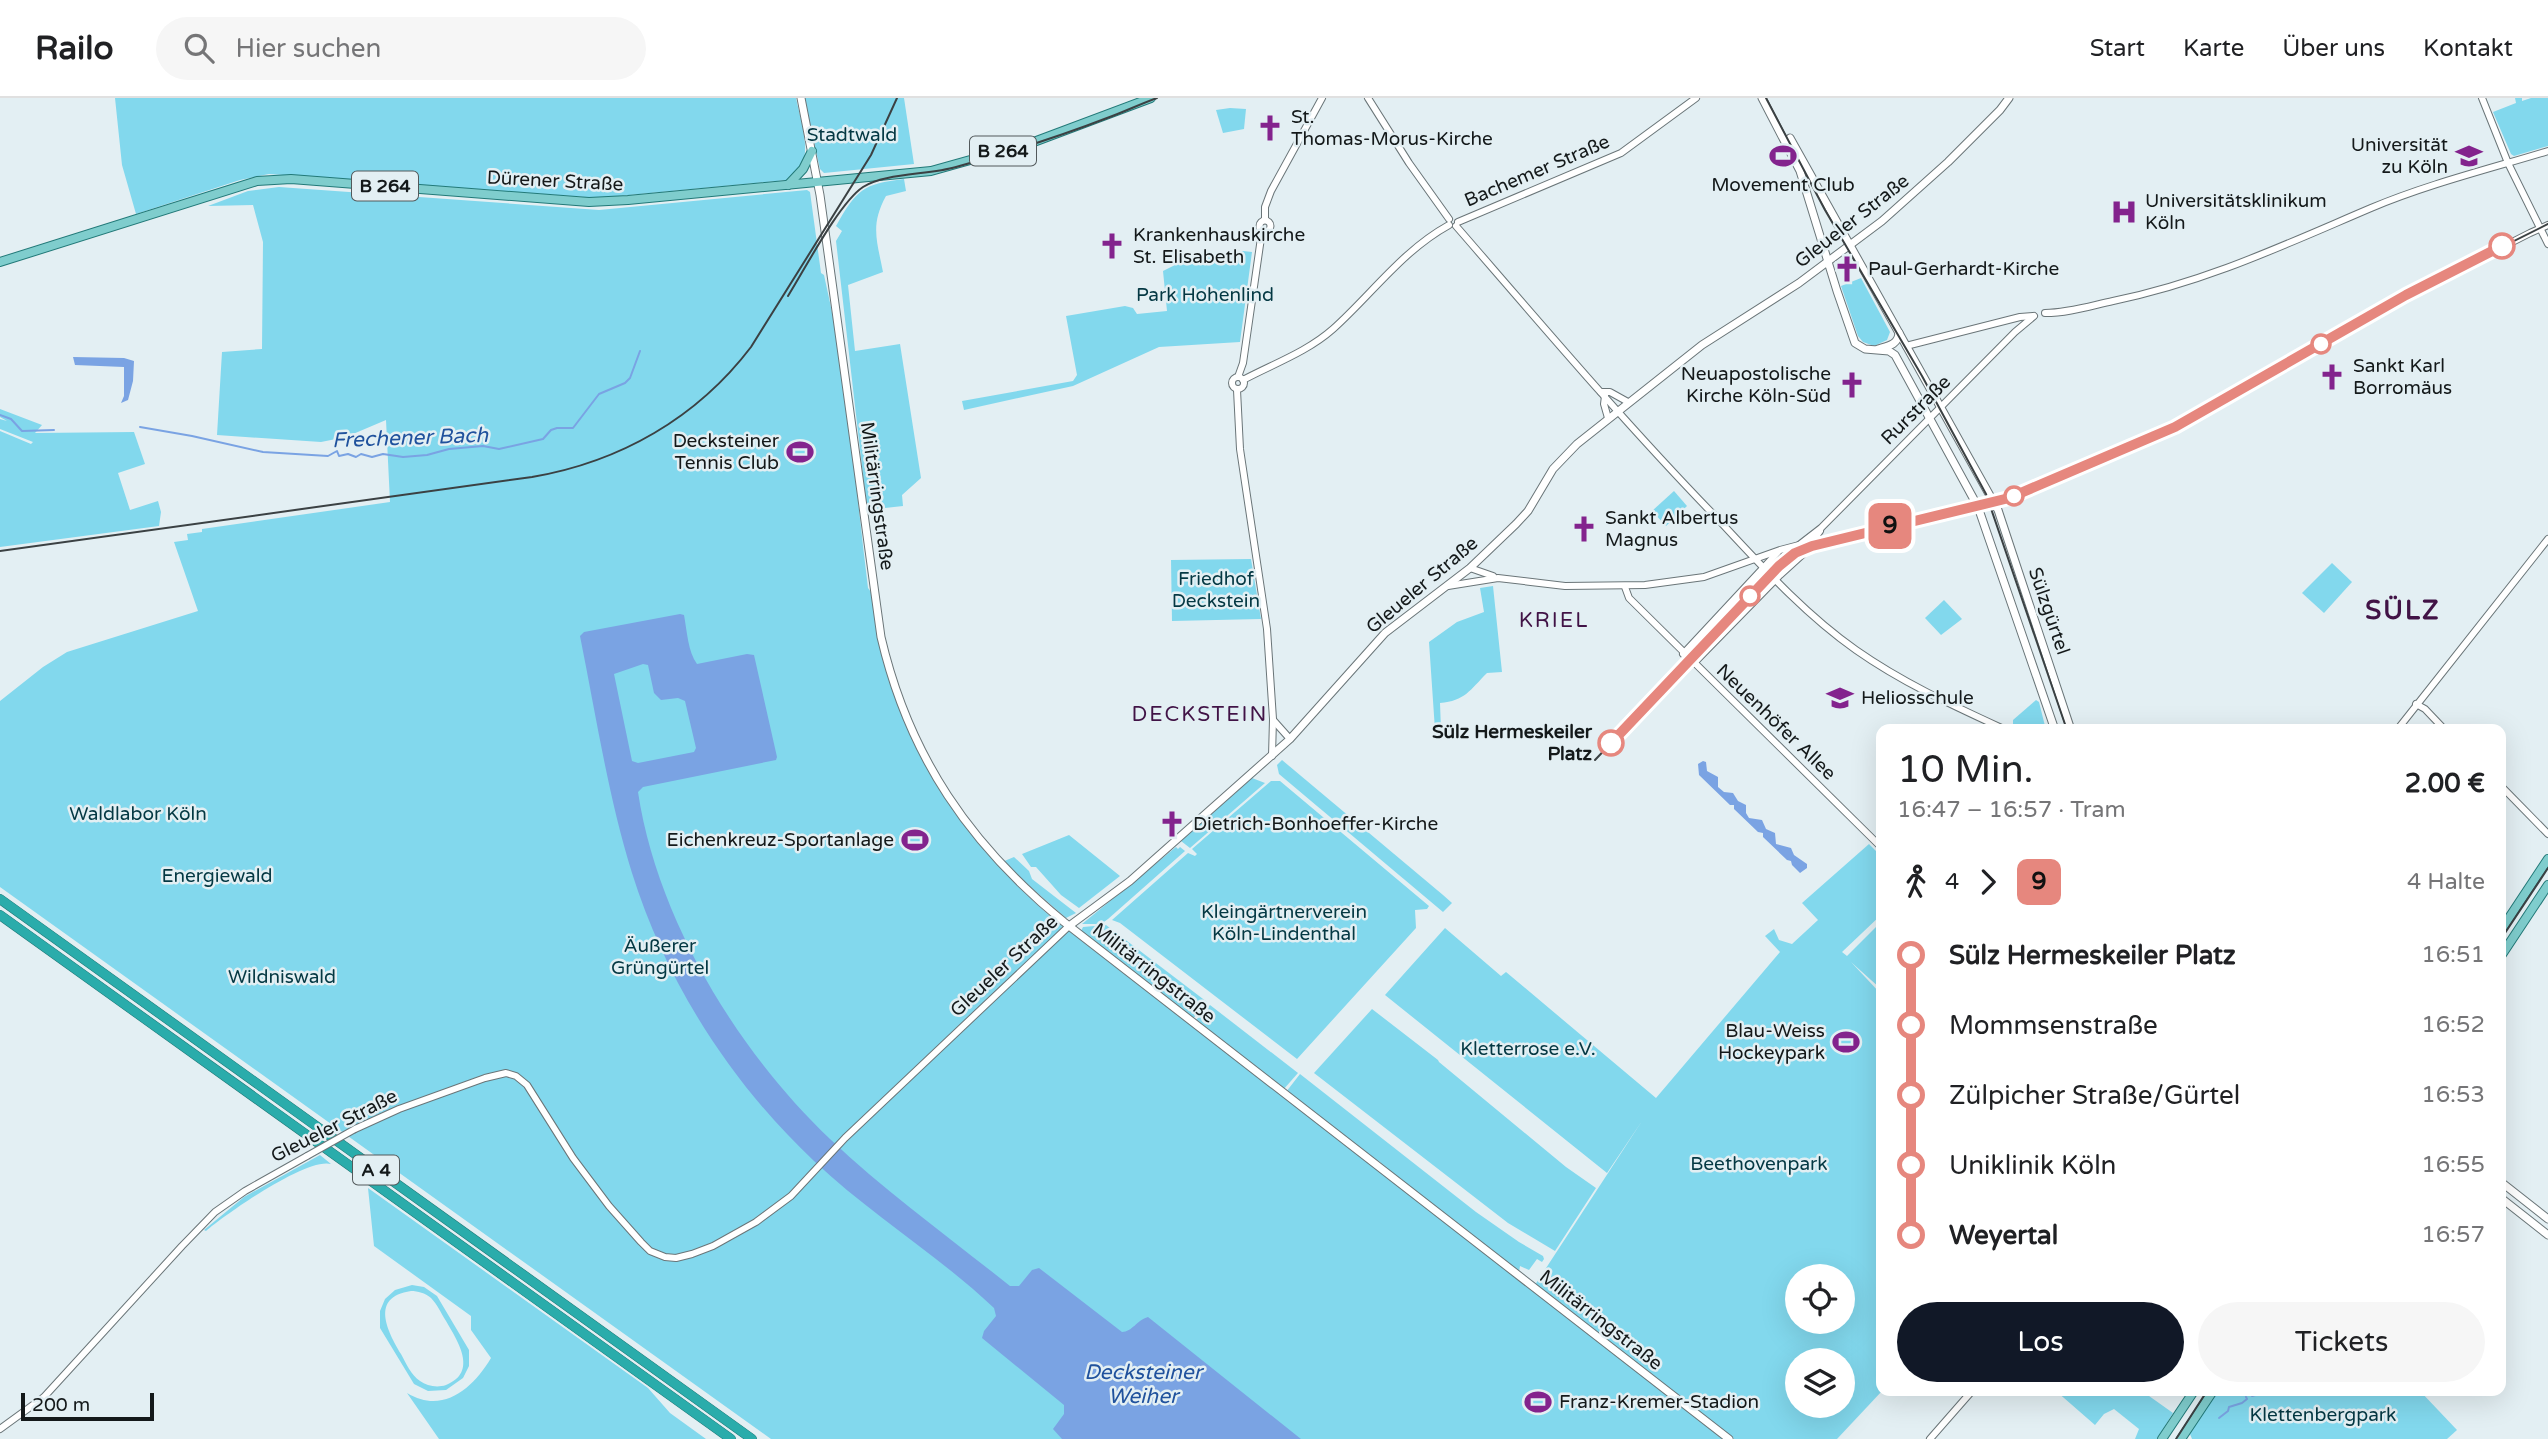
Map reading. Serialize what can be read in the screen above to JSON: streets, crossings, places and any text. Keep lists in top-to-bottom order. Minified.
{"streets":{"highway":["A 4"],"main road":["B 264","Dürener Straße","Gleueler Straße","Militärringstraße","Sülzgürtel"],"street":["Bachemer Straße","Rurstraße","Neuenhöfer Allee"]},"crossings":[["Dürener Straße","Militärringstraße"],["Gleueler Straße","Militärringstraße"],["Gleueler Straße","Sülzgürtel"],["Rurstraße","Sülzgürtel"],["Rurstraße","Neuenhöfer Allee"]],"districts":["SÜLZ","KRIEL","DECKSTEIN"],"water":["Frechener Bach","Decksteiner Weiher"],"parks":["Stadtwald","Park Hohenlind","Friedhof Deckstein","Waldlabor Köln","Energiewald","Kleingärtnerverein Köln-Lindenthal","Äußerer Grüngürtel","Wildniswald","Kletterrose e.V.","Beethovenpark","Klettenbergpark"],"places":{"church":["St. Thomas-Morus-Kirche","Krankenhauskirche St. Elisabeth","Paul-Gerhardt-Kirche","Sankt Karl Borromäus","Neuapostolische Kirche Köln-Süd","Sankt Albertus Magnus","Dietrich-Bonhoeffer-Kirche"],"sports":["Movement Club","Decksteiner Tennis Club","Eichenkreuz-Sportanlage","Blau-Weiss Hockeypark","Franz-Kremer-Stadion"],"school or university":["Universität zu Köln","Heliosschule"],"hospital":["Universitätsklinikum Köln"],"other":["Sülz Hermeskeiler Platz"]},"lines":["tram line 9"],"scale_bar":"200 m","page":{"header":"Railo","search":"Hier suchen","nav":["Start","Karte","Über uns","Kontakt"],"on_map":"9","heading":["10 Min.","16:47 – 16:57 · Tram","2.00 €"],"legs":["4","9","4 Halte"],"list":[{"name":"Sülz Hermeskeiler Platz","value":"16:51"},{"name":"Mommsenstraße","value":"16:52"},{"name":"Zülpicher Straße/Gürtel","value":"16:53"},{"name":"Uniklinik Köln","value":"16:55"},{"name":"Weyertal","value":"16:57"}],"buttons":["Los","Tickets"],"scale":"200 m"}}
